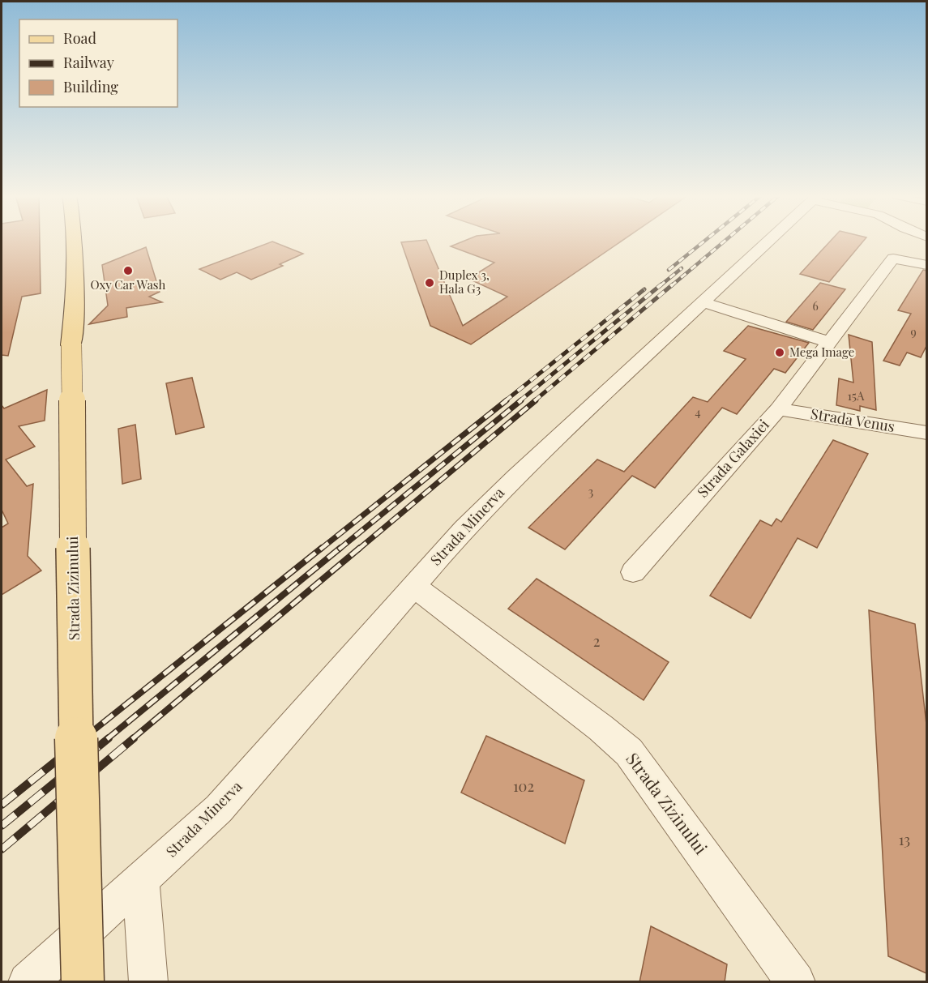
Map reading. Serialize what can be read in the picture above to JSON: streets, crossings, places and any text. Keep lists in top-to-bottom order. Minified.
{"streets":{"main road":["Strada Zizinului"],"street":["Strada Venus","Strada Galaxiei","Strada Minerva"]},"crossings":[["Strada Venus","Strada Galaxiei"],["Strada Minerva","Strada Zizinului"]],"places":["Oxy Car Wash","Duplex 3, Hala G3","Mega Image"],"house_numbers":["6","9","15A","4","3","2","102","13"],"legend":["Road","Railway","Building"]}
